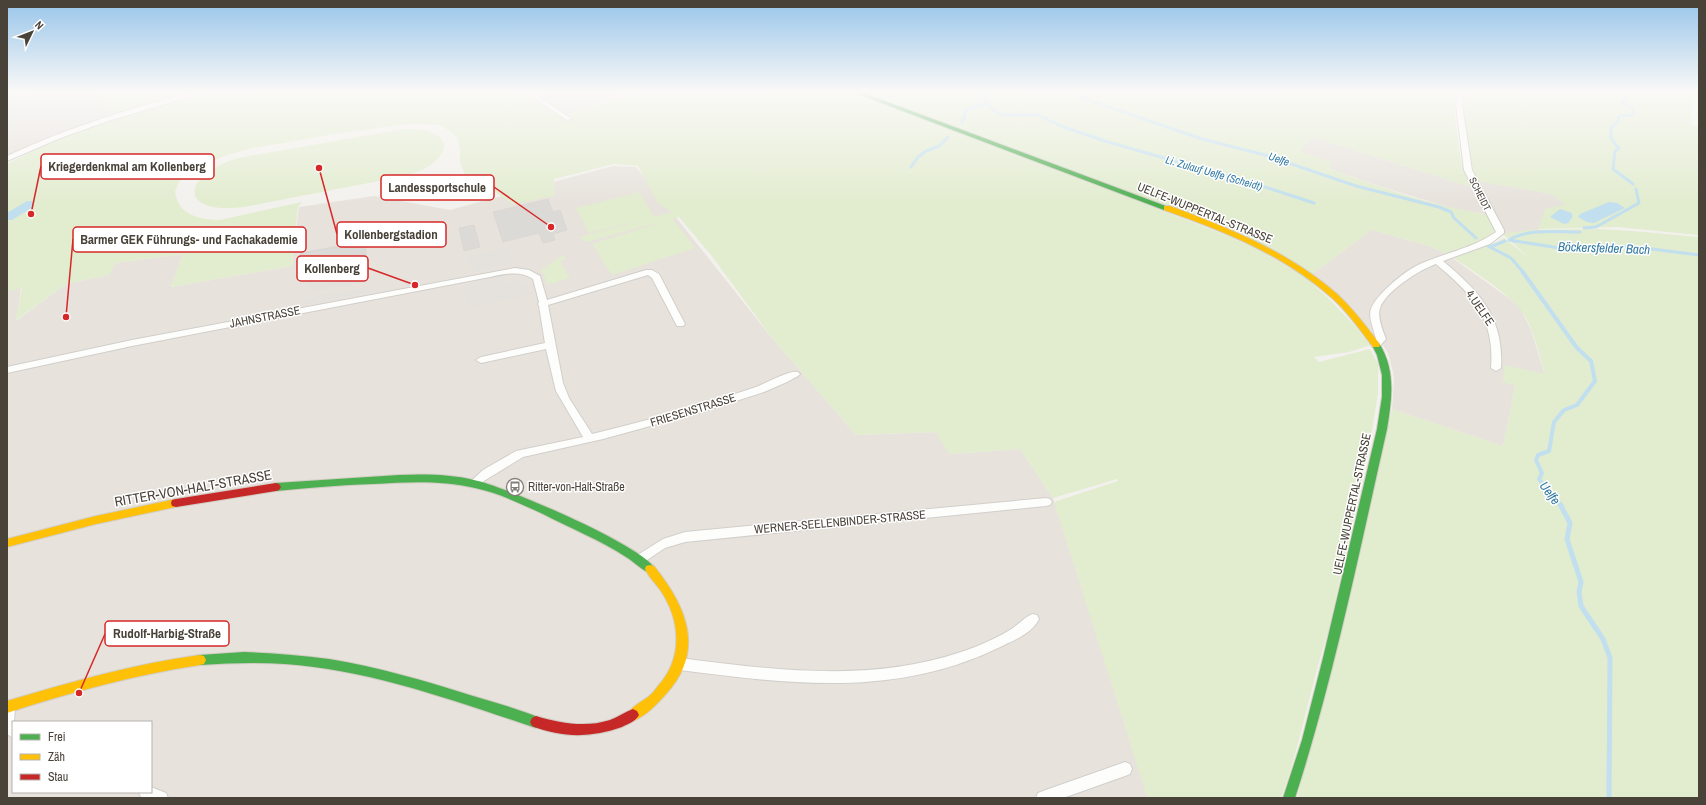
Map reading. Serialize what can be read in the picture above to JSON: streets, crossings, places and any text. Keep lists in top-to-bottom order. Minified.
{"streets":{"main road":["UELFE-WUPPERTAL-STRASSE","RITTER-VON-HALT-STRASSE"],"street":["SCHEIDT","4.UELFE","JAHNSTRASSE","FRIESENSTRASSE","WERNER-SEELENBINDER-STRASSE"]},"crossings":[["SCHEIDT","4.UELFE"],["FRIESENSTRASSE","RITTER-VON-HALT-STRASSE"],["RITTER-VON-HALT-STRASSE","WERNER-SEELENBINDER-STRASSE"]],"water":["Uelfe","Li. Zulauf Uelfe (Scheidt)","Böckersfelder Bach"],"places":{"other":["Kollenbergstadion","Kriegerdenkmal am Kollenberg","Landessportschule","Kollenberg","Barmer GEK Führungs- und Fachakademie","Rudolf-Harbig-Straße"],"bus stop":["Ritter-von-Halt-Straße"]},"legend":["Frei","Zäh","Stau"],"north":"top right"}
